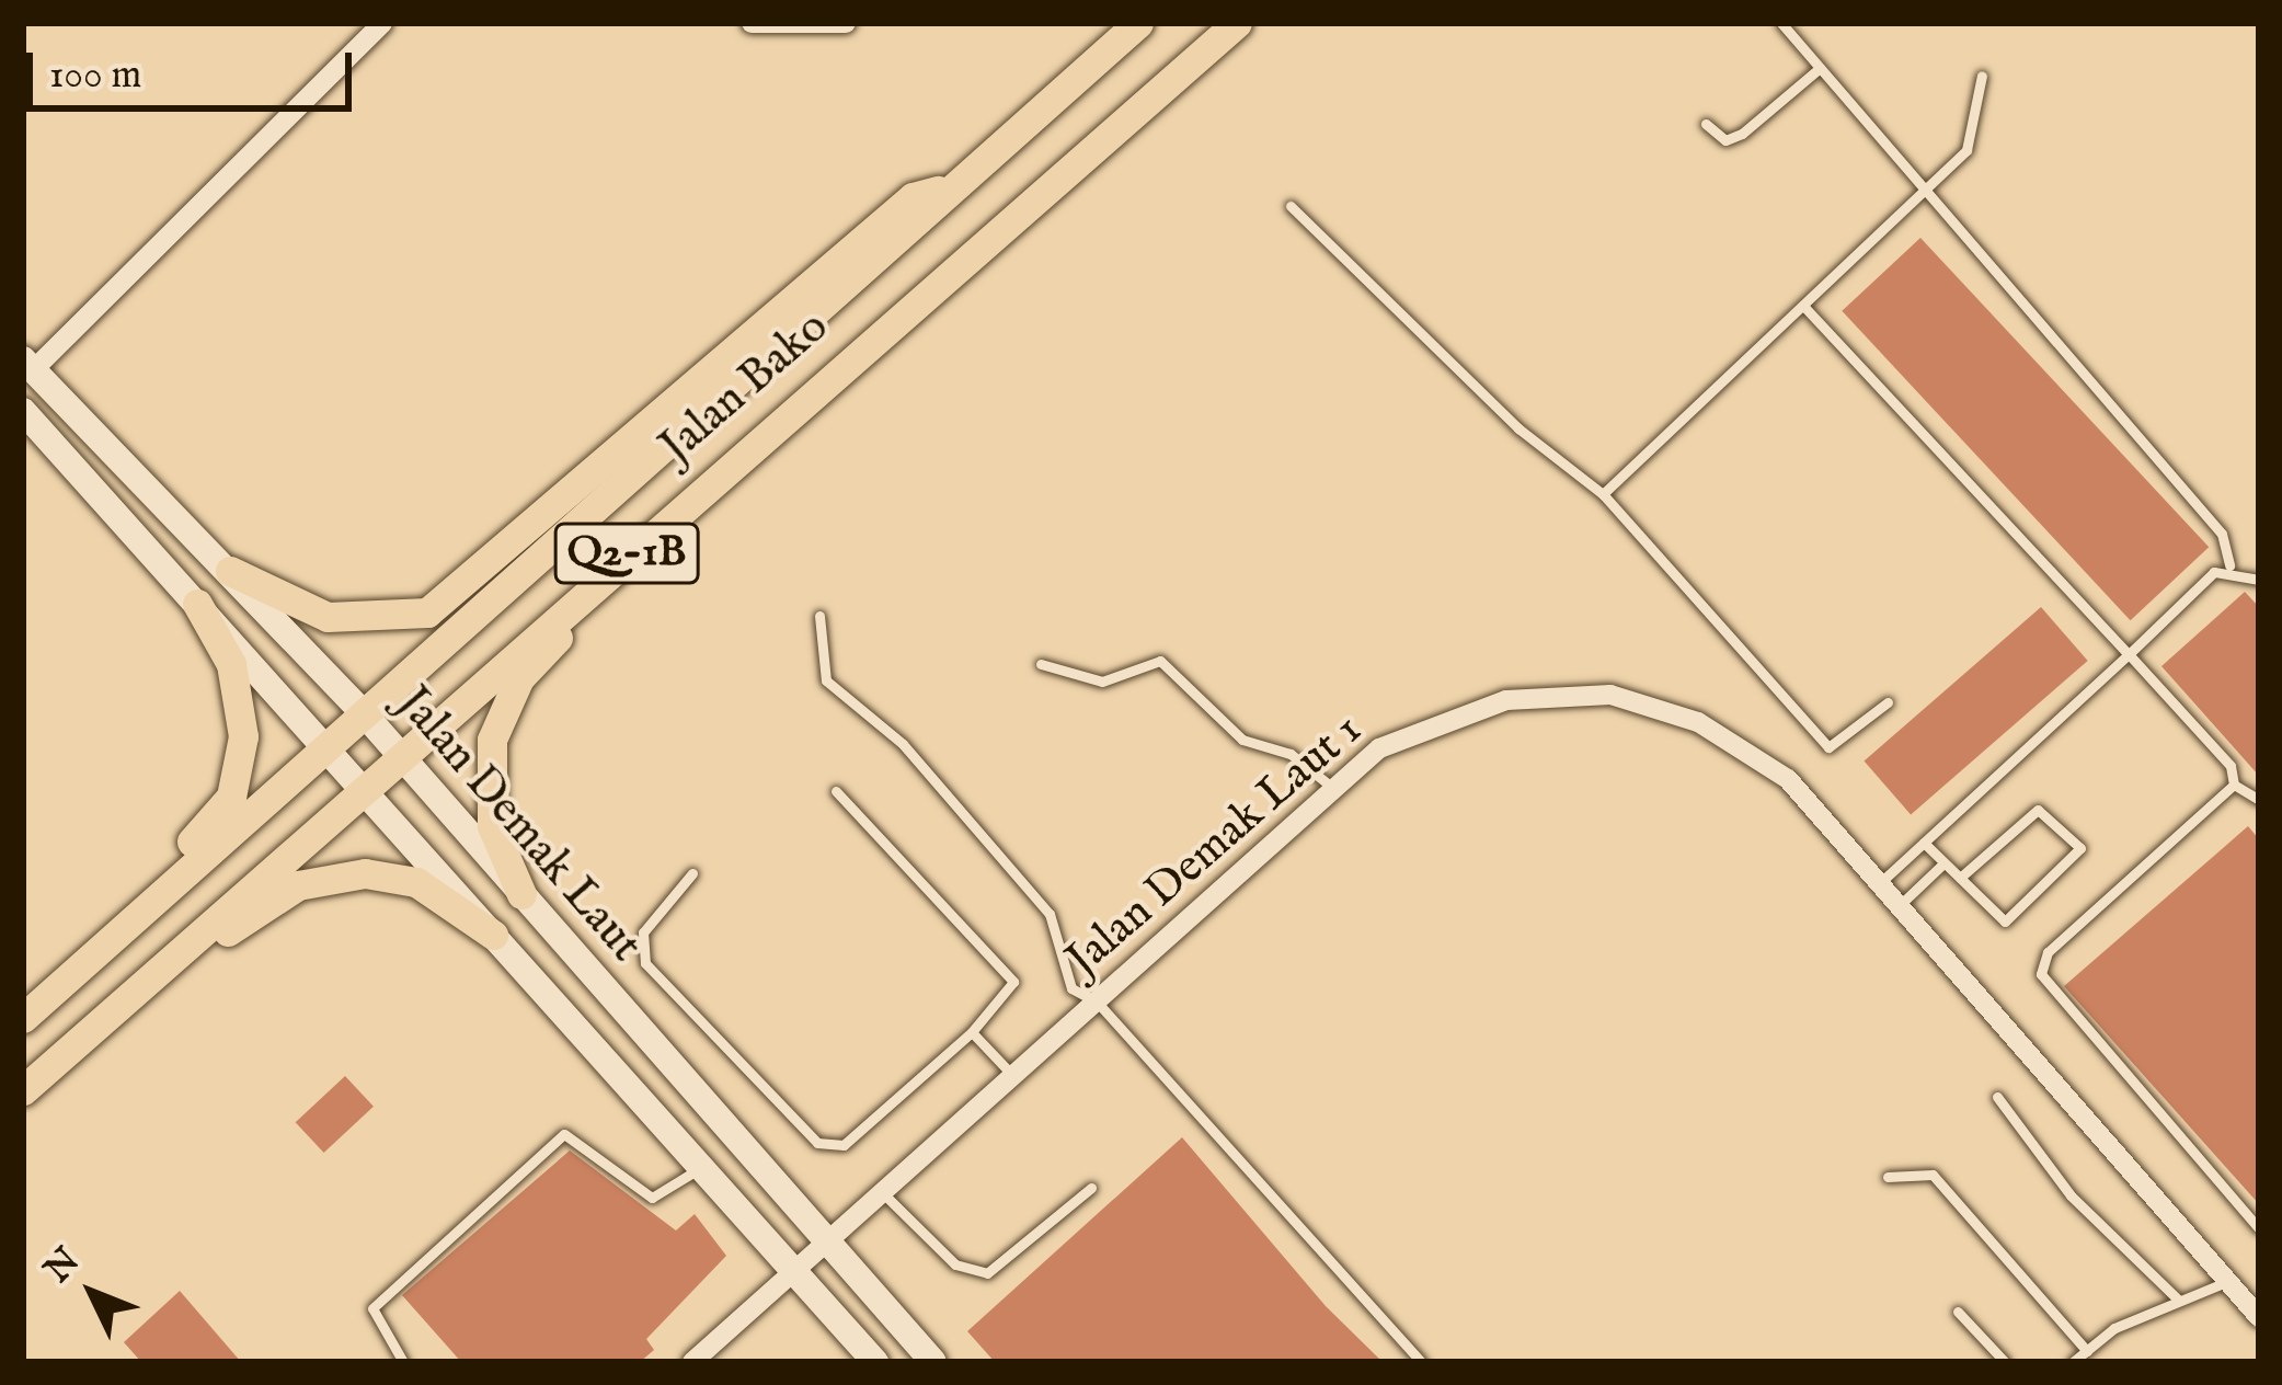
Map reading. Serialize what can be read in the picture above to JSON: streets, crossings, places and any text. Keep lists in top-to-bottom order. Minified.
{"streets":{"main road":["Jalan Bako","Q2-1B","Jalan Demak Laut"],"street":["Jalan Demak Laut 1"]},"crossings":[["Jalan Bako","Jalan Demak Laut"],["Jalan Demak Laut","Jalan Demak Laut 1"]],"scale_bar":"100 m","north":"top left"}
